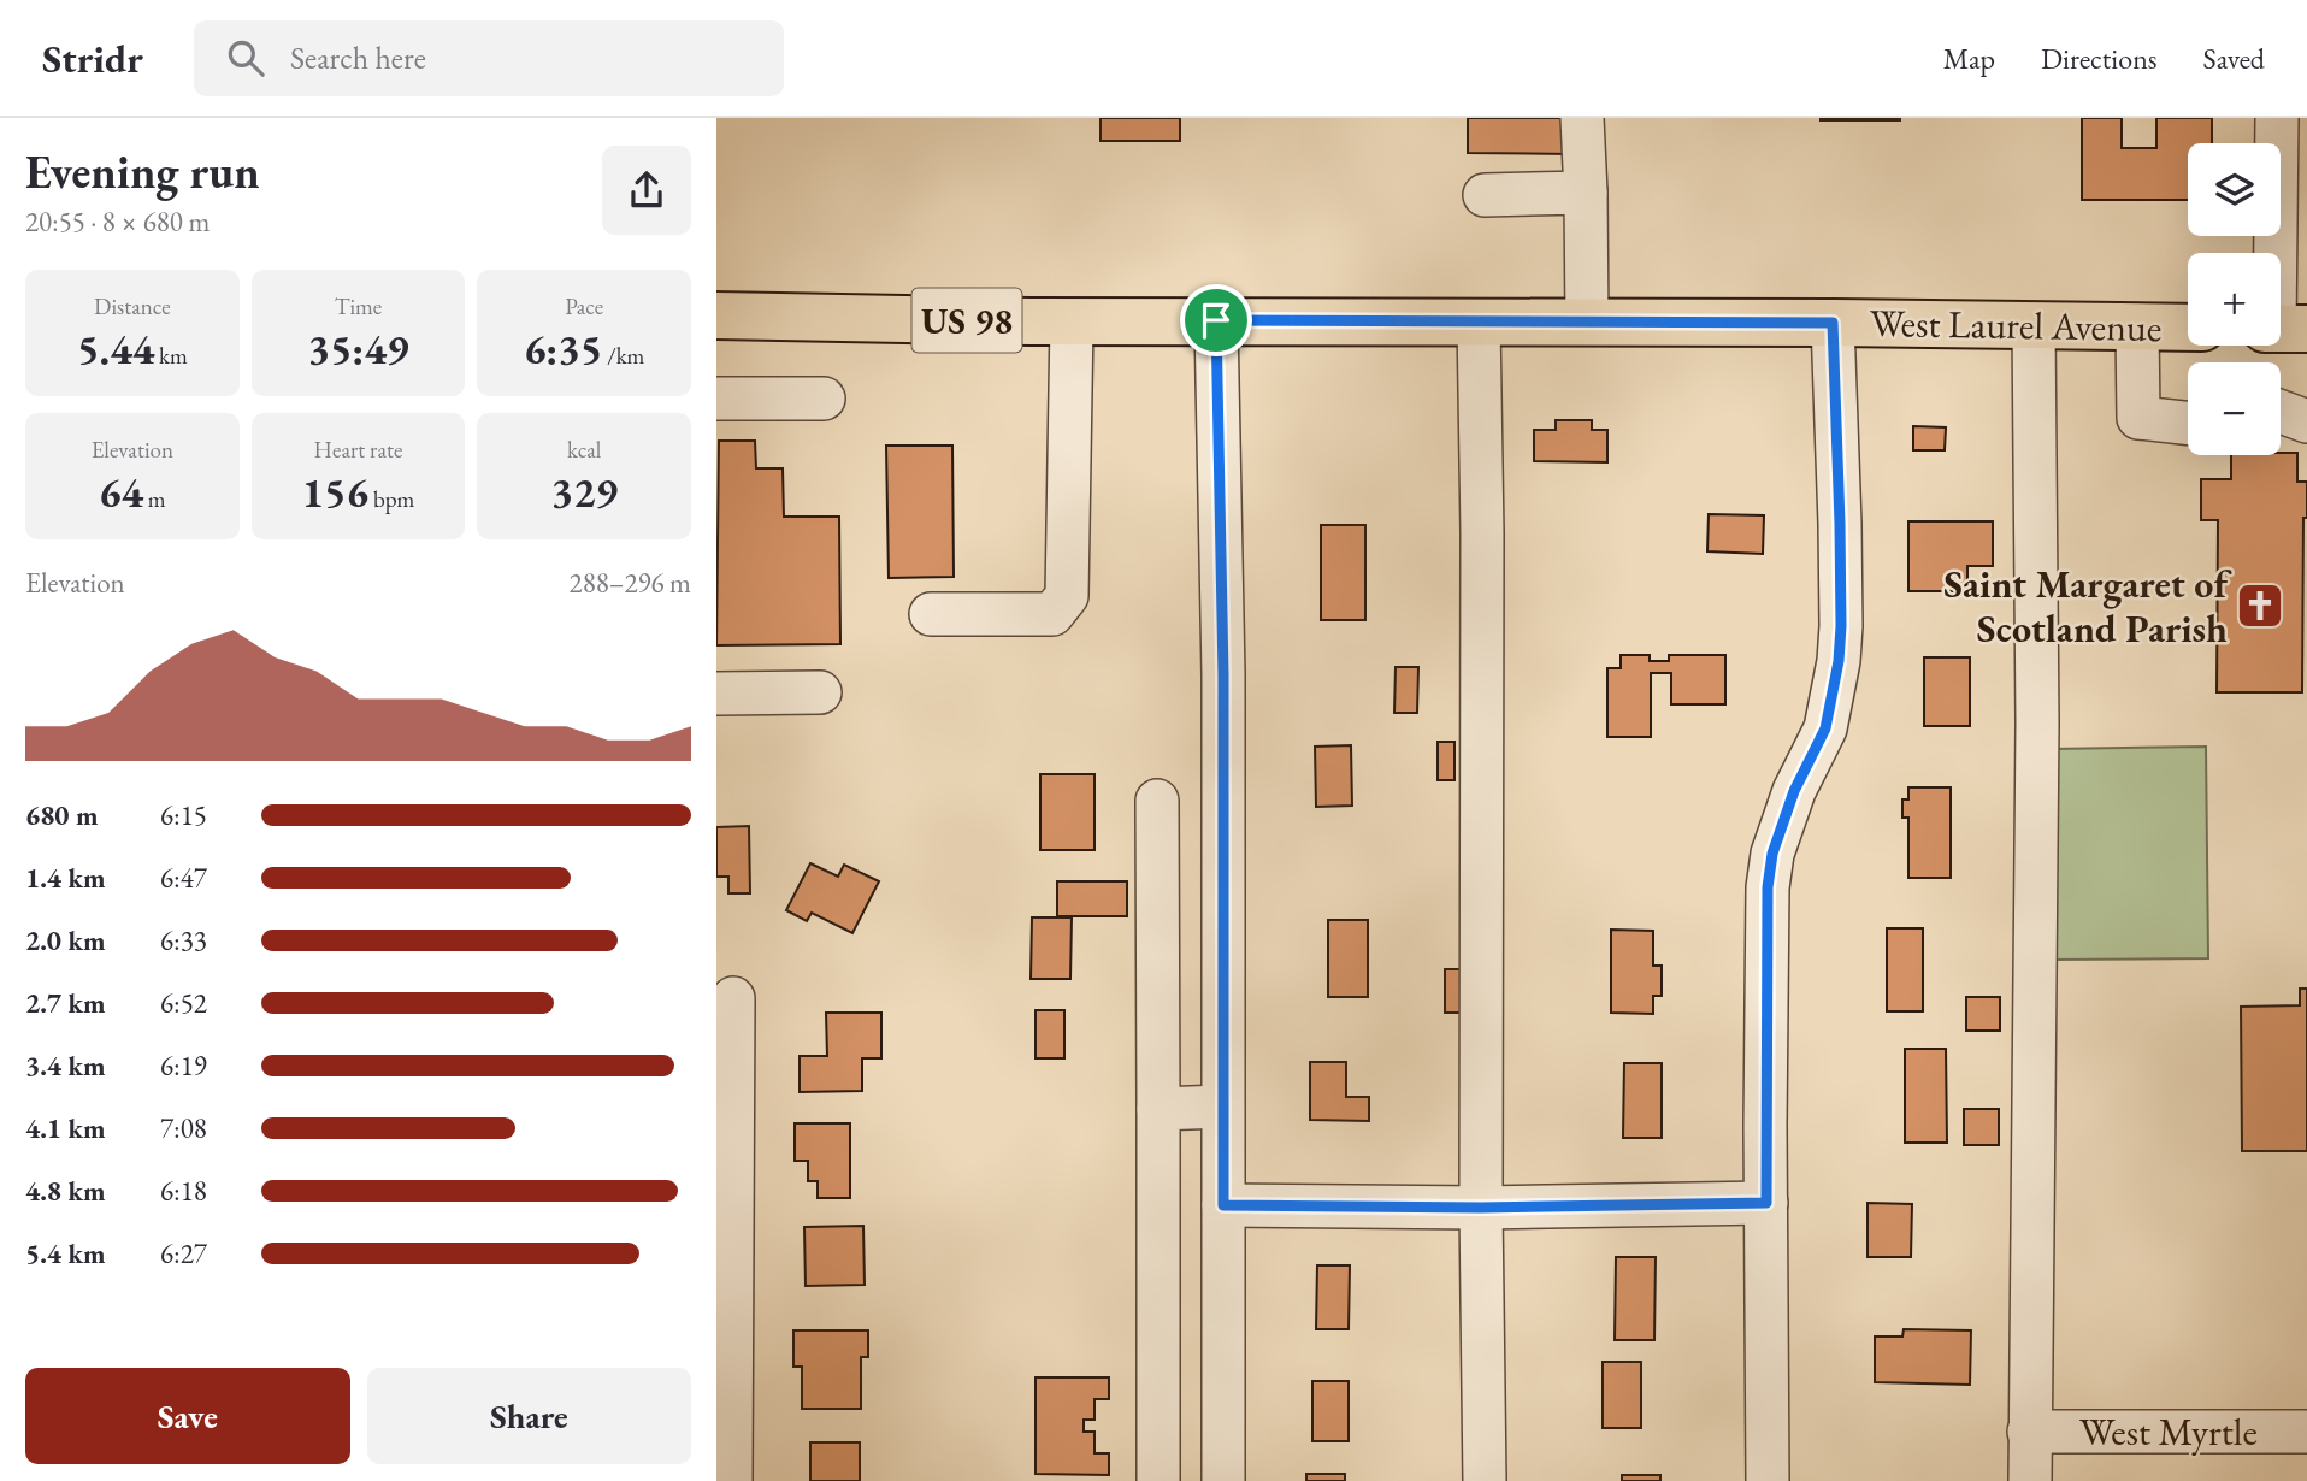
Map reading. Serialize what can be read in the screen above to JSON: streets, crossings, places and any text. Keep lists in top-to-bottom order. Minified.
{"streets":{"main road":["US 98","West Laurel Avenue"],"street":["West Myrtle"]},"places":{"church":["Saint Margaret of Scotland Parish"]},"page":{"header":"Stridr","search":"Search here","nav":["Map","Directions","Saved"],"heading":["Evening run","20:55 · 8 × 680 m"],"map_buttons":["+","−"],"stats":[["Distance","5.44 km"],["Time","35:49"],["Pace","6:35 /km"],["Elevation","64 m"],["Heart rate","156 bpm"],["kcal","329"]],"chart":["Elevation","288–296 m"],"list":[{"name":"680 m","note":"6:15"},{"name":"1.4 km","note":"6:47"},{"name":"2.0 km","note":"6:33"},{"name":"2.7 km","note":"6:52"},{"name":"3.4 km","note":"6:19"},{"name":"4.1 km","note":"7:08"},{"name":"4.8 km","note":"6:18"},{"name":"5.4 km","note":"6:27"}],"buttons":["Save","Share"]}}
